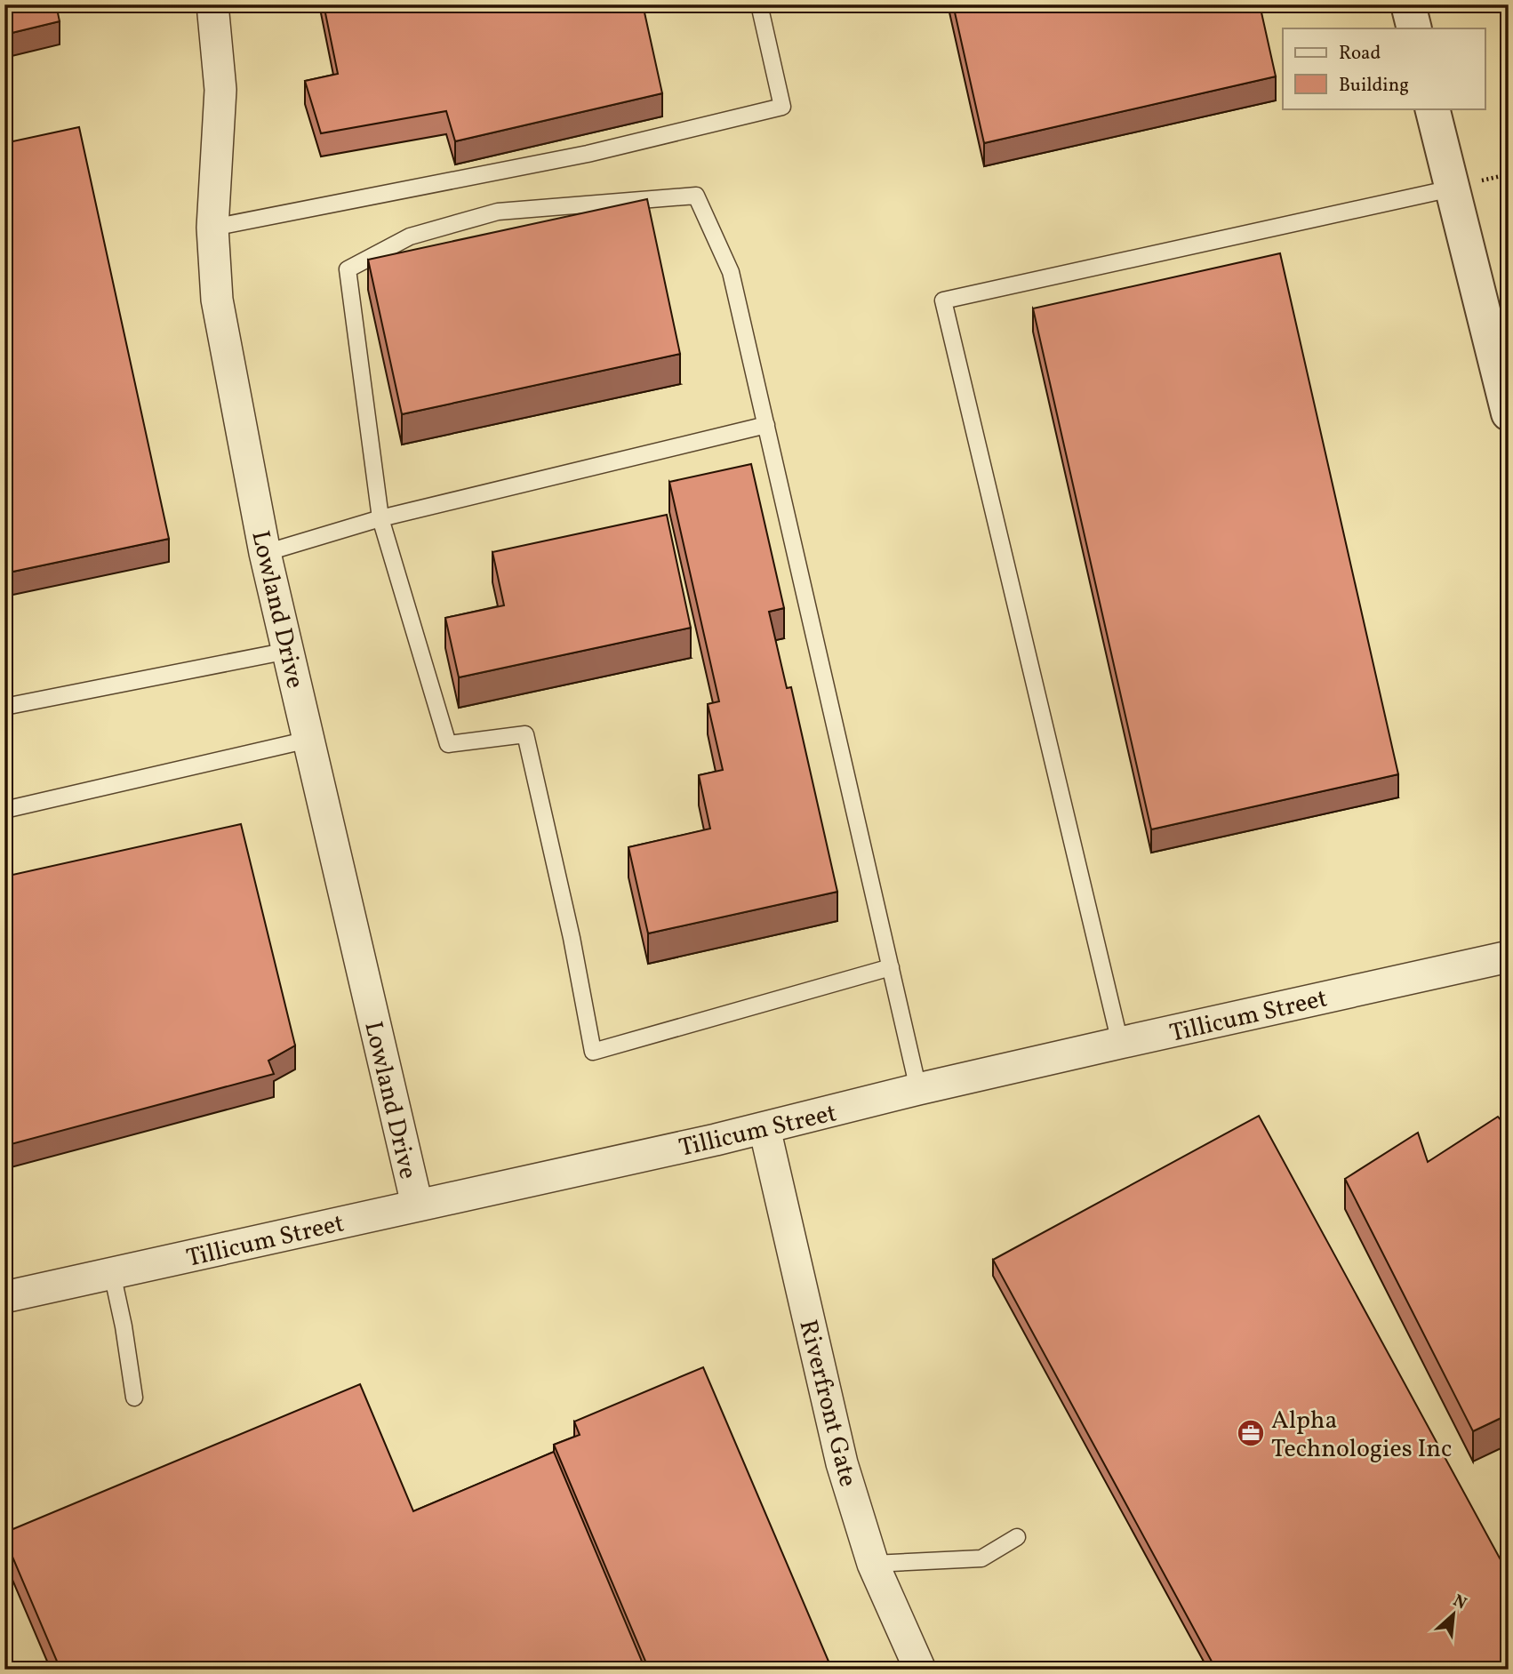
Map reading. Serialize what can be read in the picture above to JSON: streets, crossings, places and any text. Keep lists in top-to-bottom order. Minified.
{"streets":{"street":["Lowland Drive","Tillicum Street","Riverfront Gate"]},"crossings":[["Lowland Drive","Tillicum Street"],["Tillicum Street","Riverfront Gate"]],"places":{"office":["Alpha Technologies Inc"]},"legend":["Road","Building"],"north":"top right"}
